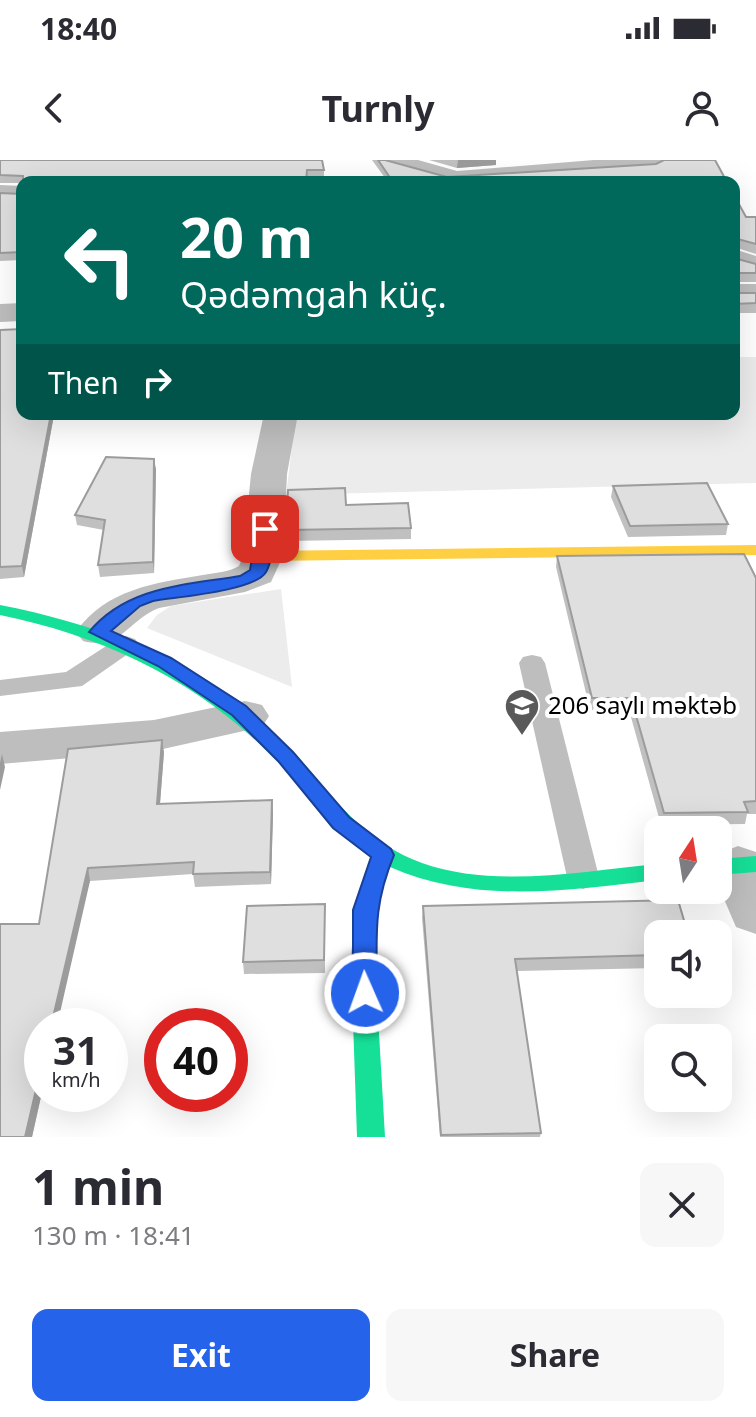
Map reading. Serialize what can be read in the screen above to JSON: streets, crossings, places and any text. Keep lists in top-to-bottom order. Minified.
{"places":{"school or university":["206 saylı məktəb"]},"north":"top","page":{"status":"18:40","header":"Turnly","turn":["20 m","Qədəmgah küç."],"then":"Then","speed":"31 km/h","limit":"40","heading":["1 min","130 m · 18:41"],"buttons":["Exit","Share"]}}
